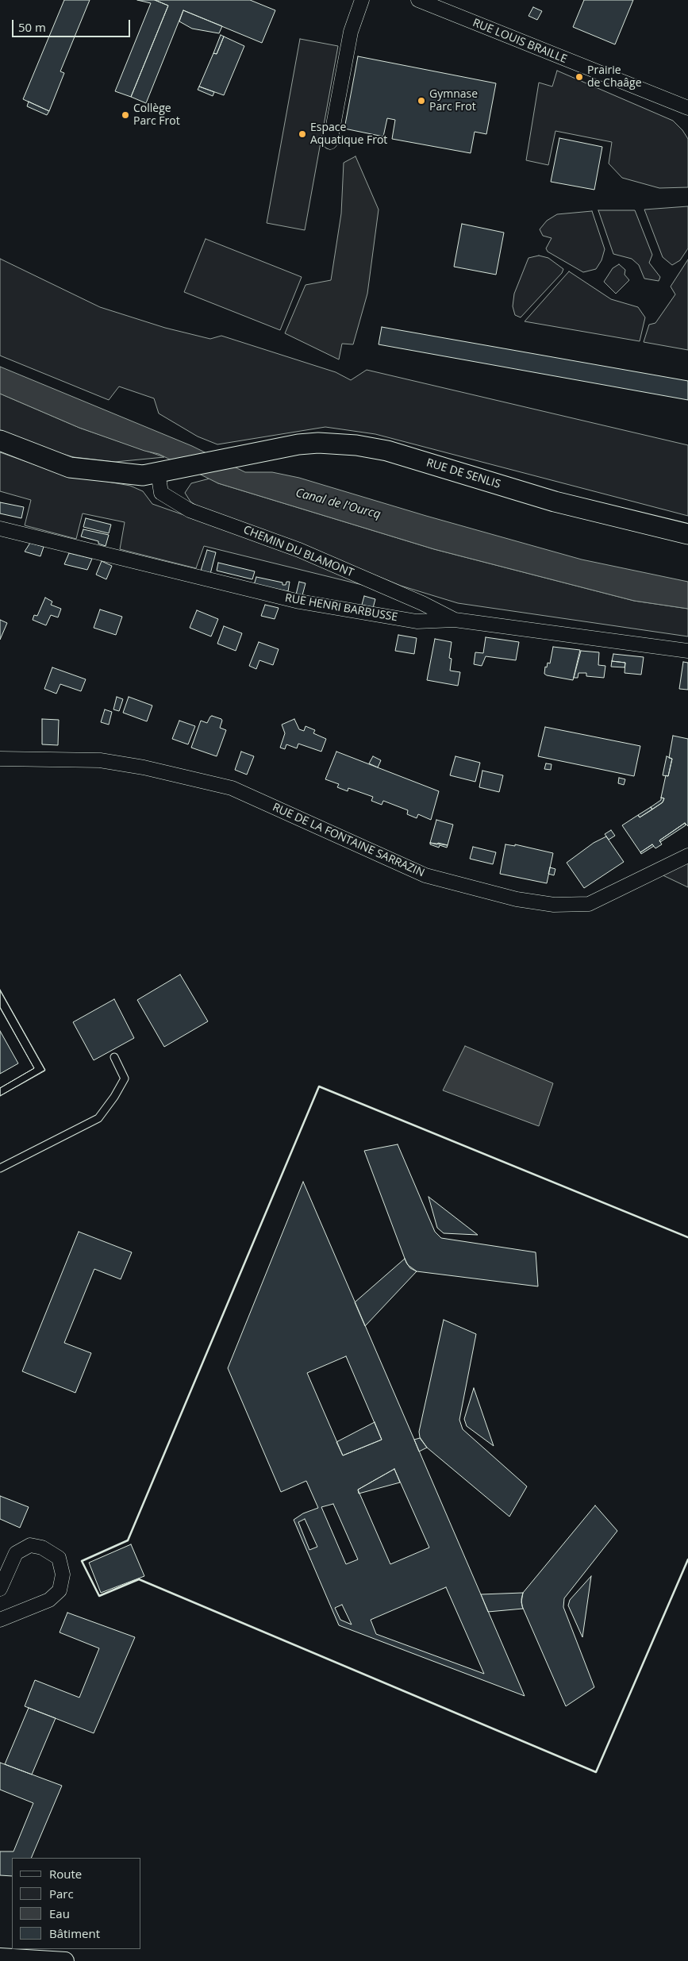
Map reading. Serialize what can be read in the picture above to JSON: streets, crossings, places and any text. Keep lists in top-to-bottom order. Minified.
{"streets":{"main road":["RUE DE SENLIS"],"street":["RUE LOUIS BRAILLE","CHEMIN DU BLAMONT","RUE HENRI BARBUSSE","RUE DE LA FONTAINE SARRAZIN"]},"crossings":[["RUE DE SENLIS","CHEMIN DU BLAMONT"],["CHEMIN DU BLAMONT","RUE HENRI BARBUSSE"]],"water":["Canal de l'Ourcq"],"places":["Prairie de Chaâge","Gymnase Parc Frot","Collège Parc Frot","Espace Aquatique Frot"],"legend":["Route","Parc","Eau","Bâtiment"],"scale_bar":"50 m"}
